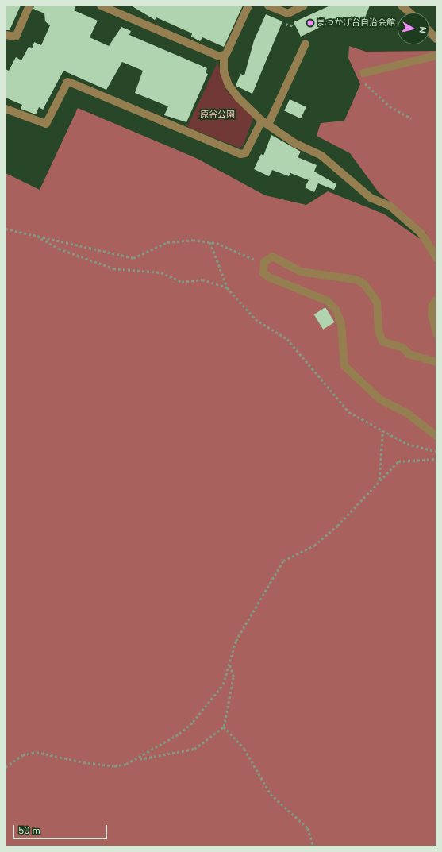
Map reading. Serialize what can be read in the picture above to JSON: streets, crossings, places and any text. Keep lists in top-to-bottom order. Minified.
{"parks":["原谷公園"],"places":["まつかげ台自治会館"],"scale_bar":"50 m","north":"right"}
